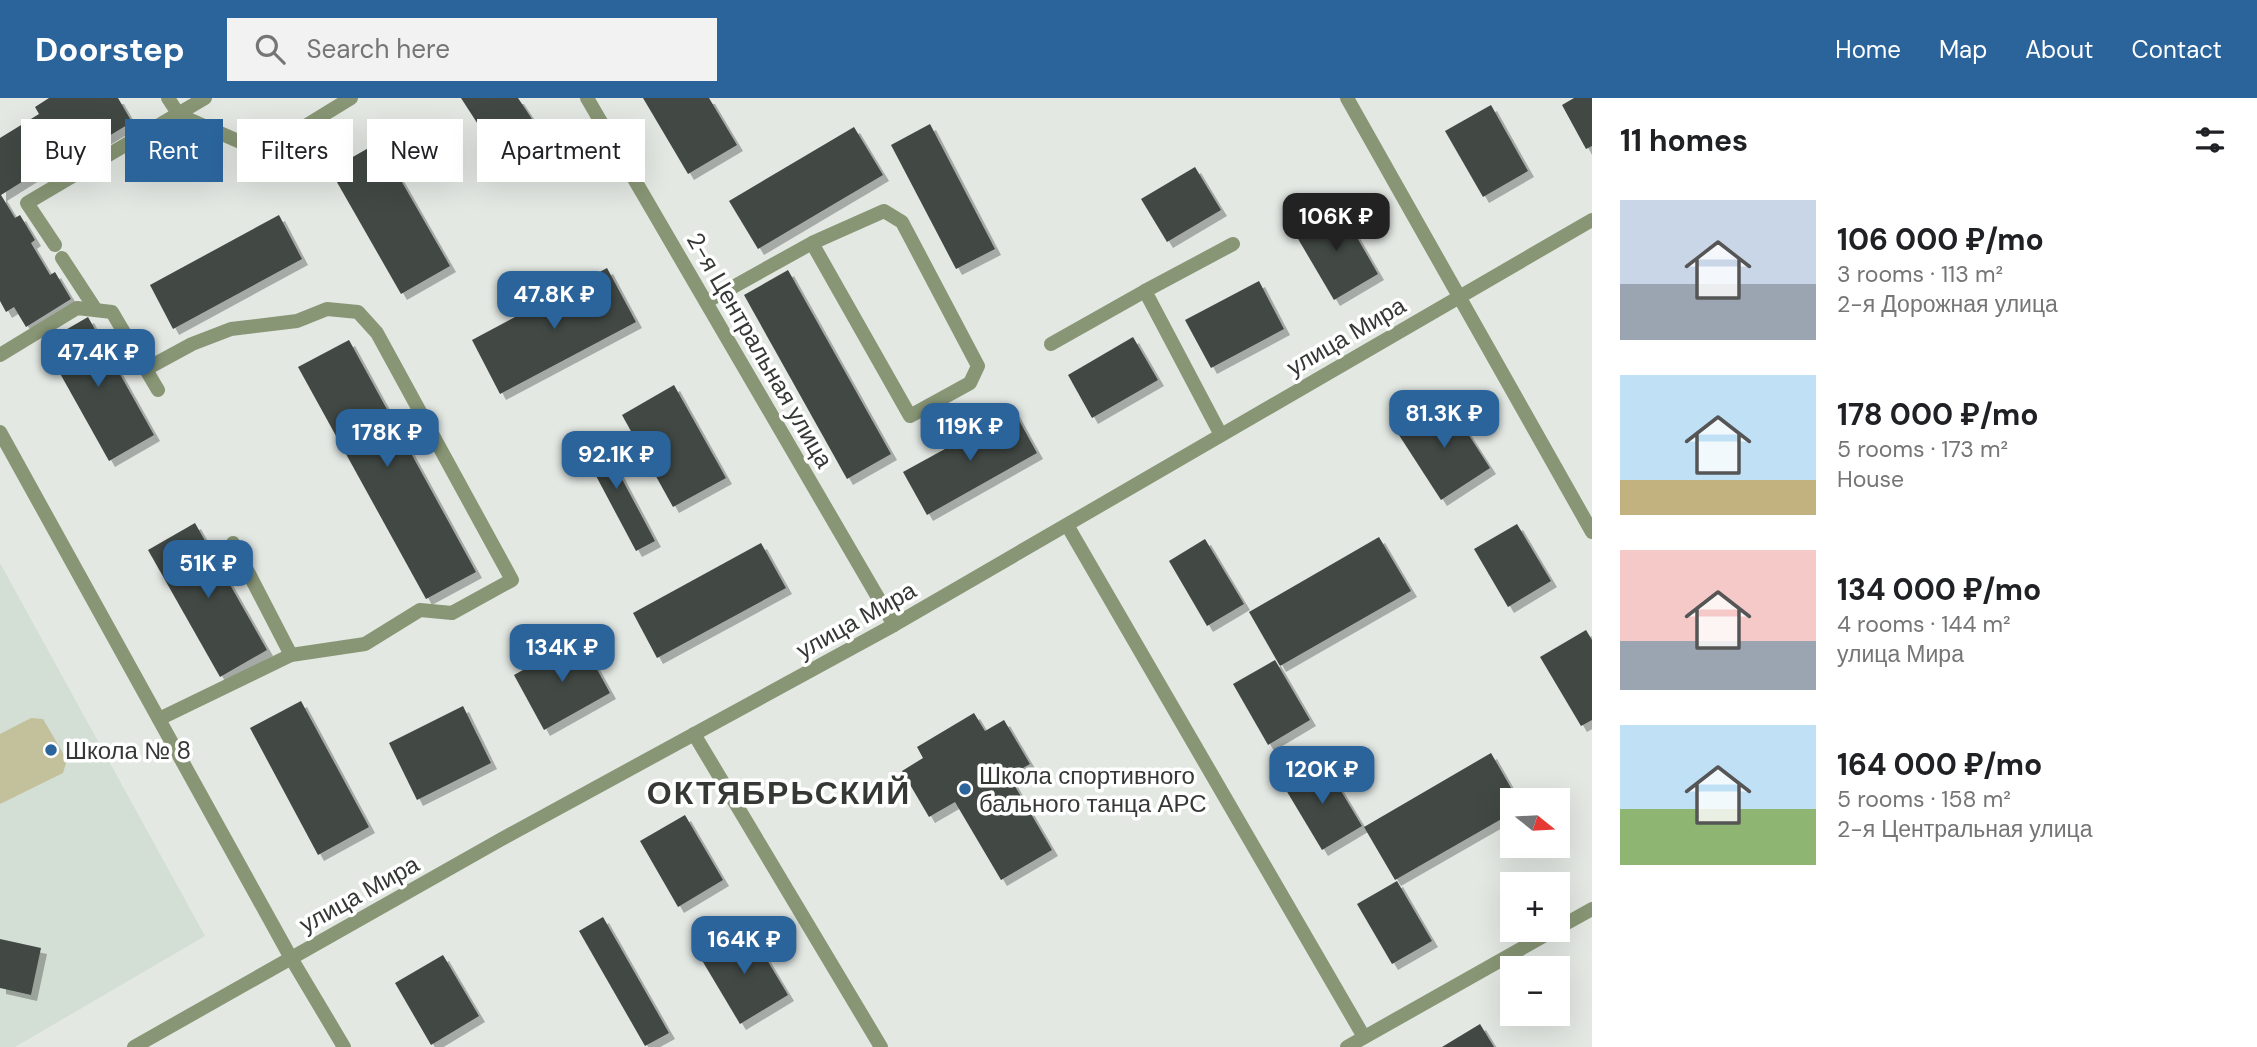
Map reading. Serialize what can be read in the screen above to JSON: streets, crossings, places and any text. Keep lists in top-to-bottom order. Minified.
{"streets":{"street":["улица Мира","2-я Центральная улица"]},"crossings":[["улица Мира","2-я Центральная улица"]],"districts":["ОКТЯБРЬСКИЙ"],"places":["Школа № 8","Школа спортивного бального танца АРС"],"north":"right","page":{"header":"Doorstep","search":"Search here","nav":["Home","Map","About","Contact"],"heading":"11 homes","chip":["Buy","Rent","Filters","New","Apartment"],"list":[{"name":"106 000 ₽/mo","note":"3 rooms · 113 m² · 2-я Дорожная улица"},{"name":"178 000 ₽/mo","note":"5 rooms · 173 m² · House"},{"name":"134 000 ₽/mo","note":"4 rooms · 144 m² · улица Мира"},{"name":"164 000 ₽/mo","note":"5 rooms · 158 m² · 2-я Центральная улица"}],"price":["106K ₽","47.8K ₽","47.4K ₽","81.3K ₽","119K ₽","178K ₽","92.1K ₽","51K ₽","134K ₽","120K ₽","164K ₽"],"map_buttons":["+","−"]}}
